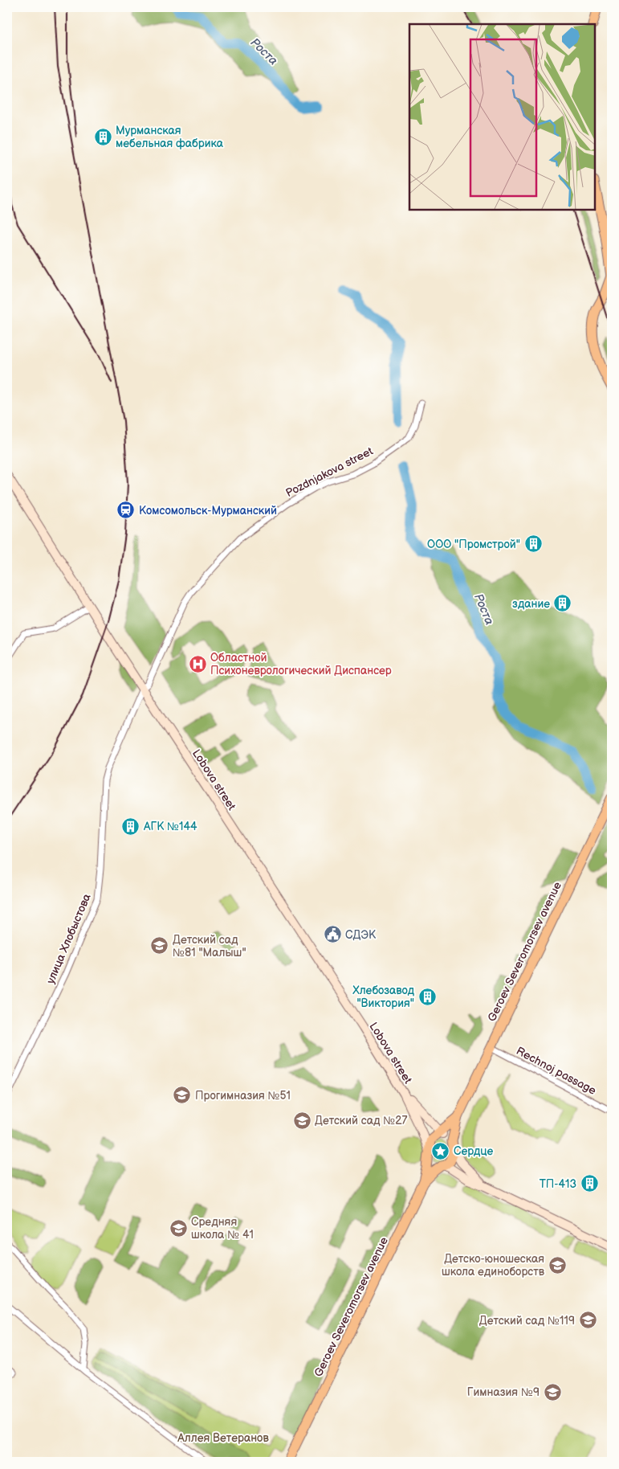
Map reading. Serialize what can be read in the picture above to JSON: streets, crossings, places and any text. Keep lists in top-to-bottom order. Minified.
{"streets":{"main road":["Geroev Severomorsev avenue"],"street":["Pozdnjakova street","Lobova street","улица Хлобыстова","Rechnoj passage"]},"crossings":[["Pozdnjakova street","Lobova street"],["Pozdnjakova street","улица Хлобыстова"],["Lobova street","улица Хлобыстова"],["Lobova street","Geroev Severomorsev avenue"],["Geroev Severomorsev avenue","Rechnoj passage"]],"water":["Роста"],"parks":["Аллея Ветеранов"],"places":{"building":["Мурманская мебельная фабрика","ООО \"Промстрой\"","здание","АГК №144","Хлебозавод \"Виктория\"","ТП-413"],"station":["Комсомольск-Мурманский"],"hospital":["Областной Психоневрологический Диспансер"],"public building":["СДЭК"],"school or university":["Детский сад №81 \"Малыш\"","Прогимназия №51","Детский сад №27","Средняя школа № 41","Детско-юношеская школа единоборств","Детский сад №119","Гимназия №9"],"place":["Сердце"]}}
